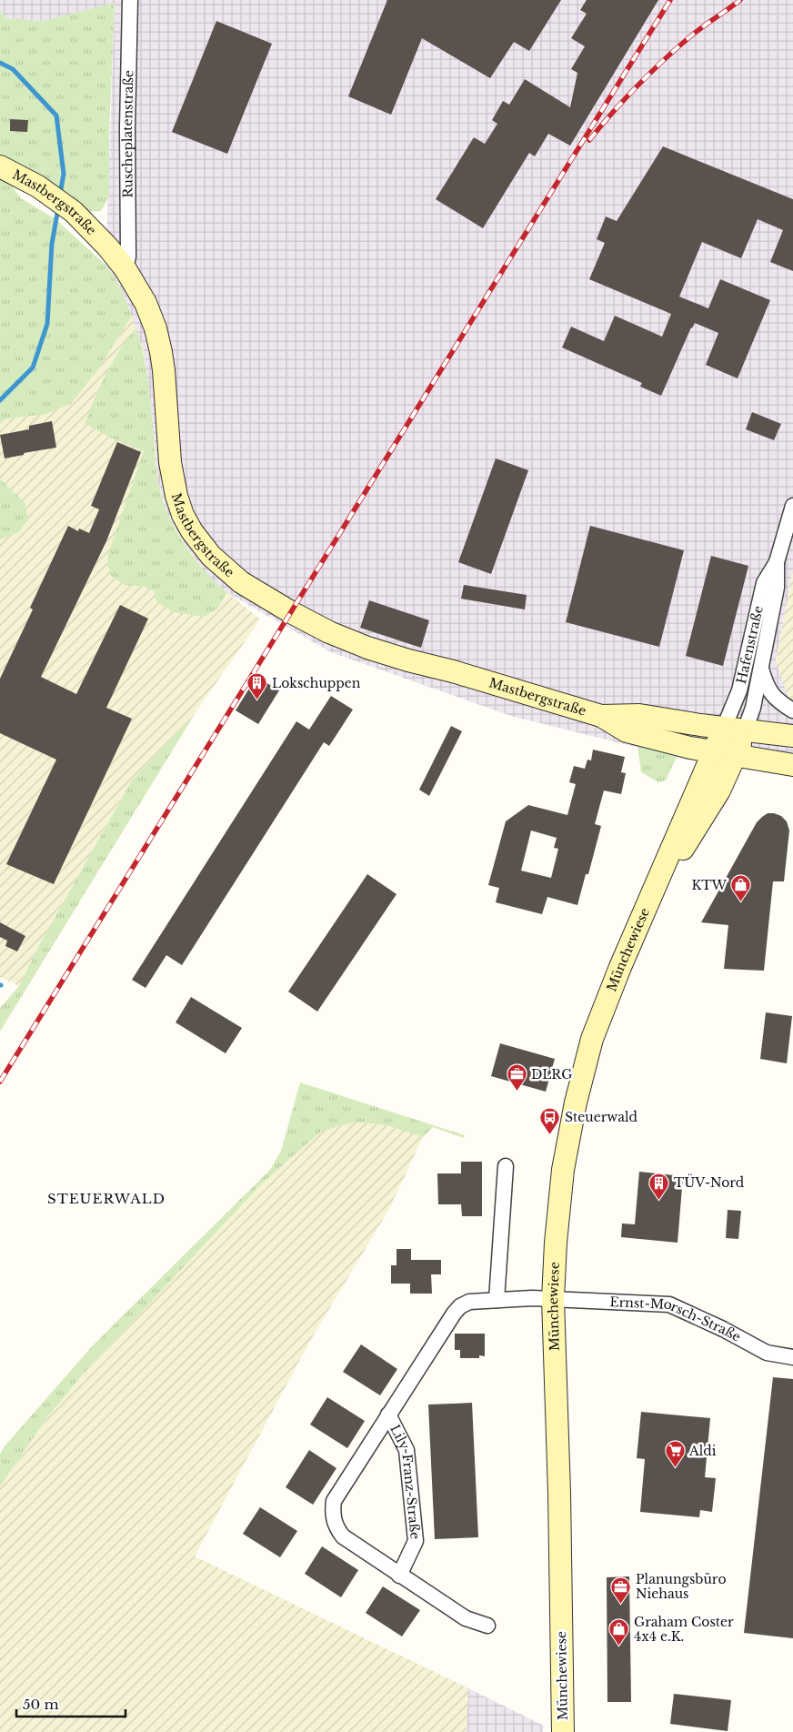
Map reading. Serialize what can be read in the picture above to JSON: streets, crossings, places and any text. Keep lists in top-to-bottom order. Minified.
{"streets":{"main road":["Mastbergstraße","Münchewiese"],"street":["Ruscheplatenstraße","Hafenstraße","Ernst-Morsch-Straße","Lily-Franz-Straße"]},"crossings":[["Ruscheplatenstraße","Mastbergstraße"],["Mastbergstraße","Hafenstraße"],["Mastbergstraße","Münchewiese"],["Münchewiese","Ernst-Morsch-Straße"],["Münchewiese","Lily-Franz-Straße"],["Ernst-Morsch-Straße","Lily-Franz-Straße"]],"districts":["STEUERWALD"],"places":{"building":["Lokschuppen","TÜV-Nord"],"shop":["KTW","Graham Coster 4x4 e.K."],"office":["DLRG","Planungsbüro Niehaus"],"bus stop":["Steuerwald"],"supermarket":["Aldi"]},"scale_bar":"50 m"}
